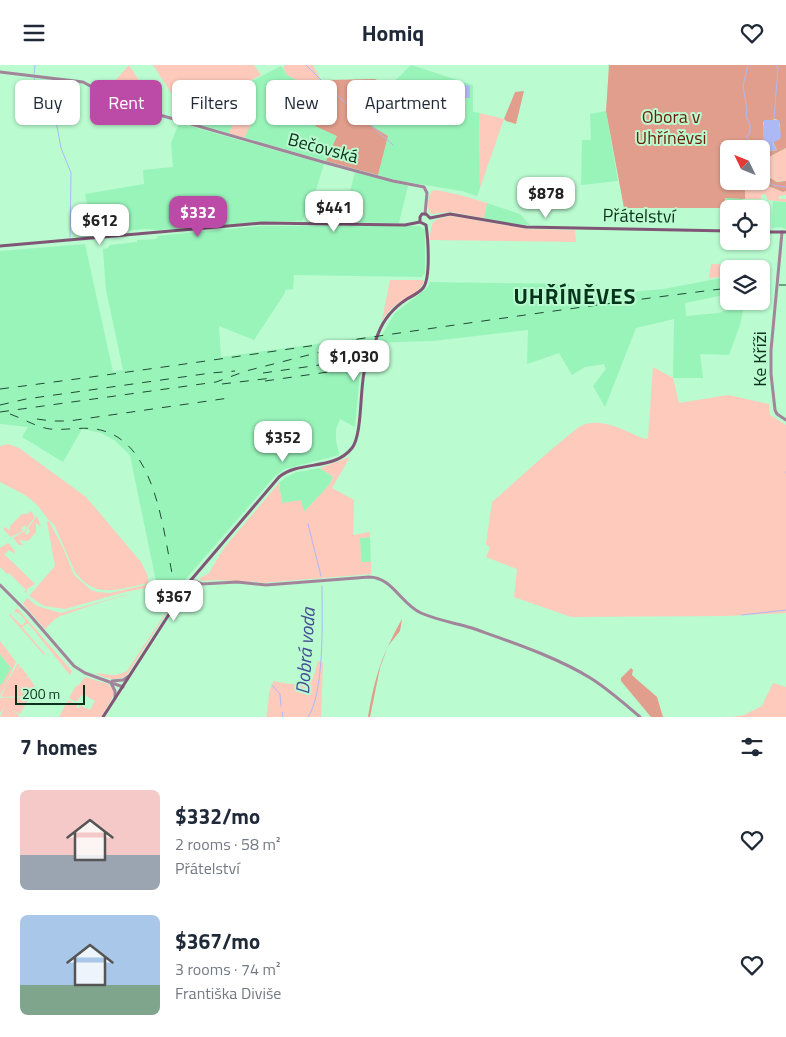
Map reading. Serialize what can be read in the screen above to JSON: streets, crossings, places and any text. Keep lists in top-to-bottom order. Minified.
{"streets":{"main road":["Přátelství"],"street":["Bečovská","Ke Kříži"]},"crossings":[["Bečovská","Přátelství"]],"districts":["UHŘÍNĚVES"],"water":["Dobrá voda"],"parks":["Obora v Uhříněvsi"],"scale_bar":"200 m","north":"top left","page":{"header":"Homiq","chip":["Buy","Rent","Filters","New","Apartment"],"price":["$878","$441","$332","$612","$1,030","$352","$367"],"scale":"200 m","heading":"7 homes","list":[{"name":"$332/mo","note":"2 rooms · 58 m² · Přátelství"},{"name":"$367/mo","note":"3 rooms · 74 m² · Františka Diviše"}]}}
